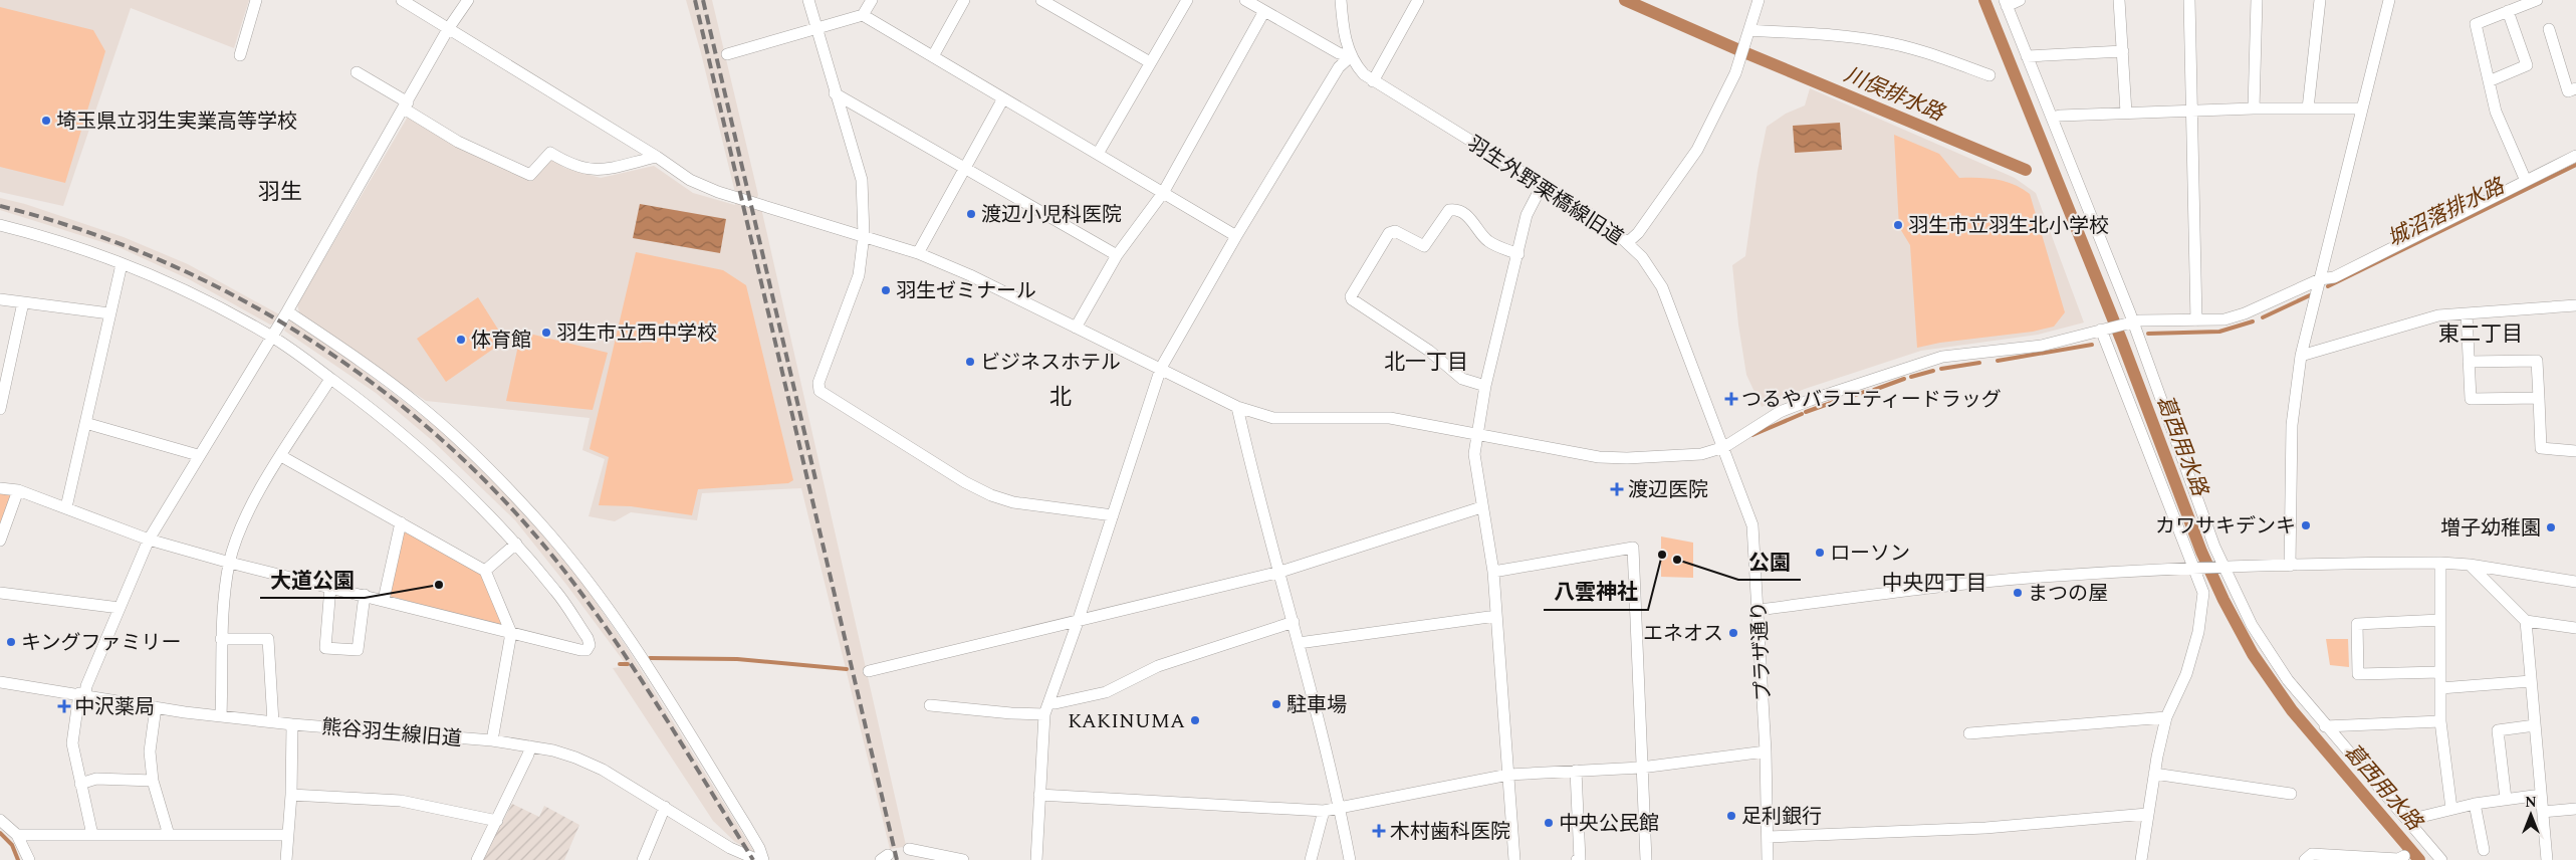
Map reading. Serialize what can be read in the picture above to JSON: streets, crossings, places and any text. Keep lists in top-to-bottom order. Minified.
{"streets":{"street":["羽生外野栗橋線旧道","プラザ通り","熊谷羽生線旧道"]},"crossings":[["羽生外野栗橋線旧道","プラザ通り"]],"districts":["羽生","東二丁目","北一丁目","北","中央四丁目"],"water":["川俣排水路","城沼落排水路","葛西用水路"],"places":{"other":["埼玉県立羽生実業高等学校","渡辺小児科医院","羽生市立羽生北小学校","羽生ゼミナール","羽生市立西中学校","体育館","ビジネスホテル","カワサキデンキ","増子幼稚園","ローソン","八雲神社","公園","大道公園","まつの屋","エネオス","キングファミリー","駐車場","KAKINUMA","足利銀行","中央公民館"],"health":["つるやバラエティードラッグ","渡辺医院","中沢薬局","木村歯科医院"]},"north":"top"}
